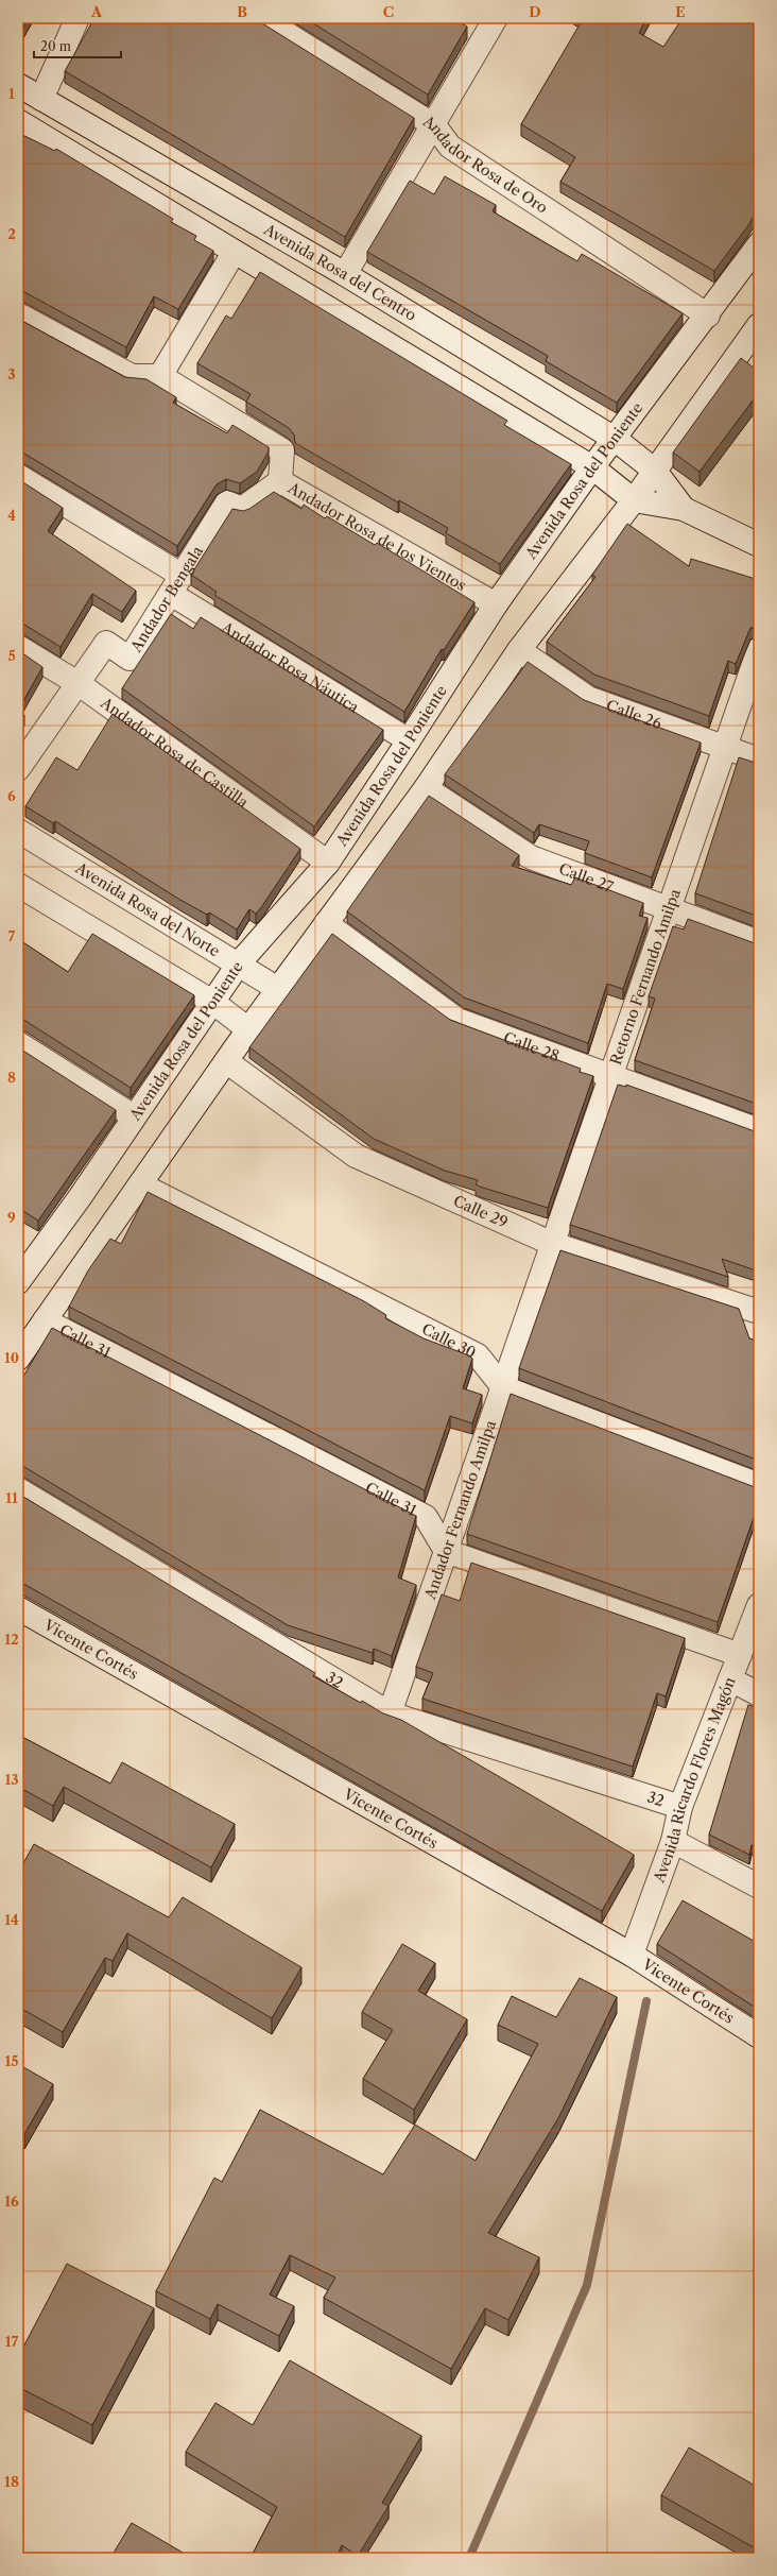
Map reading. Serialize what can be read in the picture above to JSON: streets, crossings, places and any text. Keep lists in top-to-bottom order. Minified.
{"streets":{"street":["Andador Rosa de Oro","Avenida Rosa del Centro","Avenida Rosa del Poniente","Andador Rosa de los Vientos","Andador Bengala","Andador Rosa Náutica","Calle 26","Andador Rosa de Castilla","Calle 27","Avenida Rosa del Norte","Retorno Fernando Amilpa","Calle 28","Calle 29","Calle 31","Calle 30","Andador Fernando Amilpa","Vicente Cortés","32","Avenida Ricardo Flores Magón"]},"crossings":[["Andador Rosa de Oro","Avenida Rosa del Poniente"],["Avenida Rosa del Centro","Avenida Rosa del Poniente"],["Avenida Rosa del Poniente","Andador Rosa de los Vientos"],["Avenida Rosa del Poniente","Andador Rosa Náutica"],["Avenida Rosa del Poniente","Andador Rosa de Castilla"],["Avenida Rosa del Poniente","Avenida Rosa del Norte"],["Andador Rosa de los Vientos","Andador Bengala"],["Andador Bengala","Andador Rosa Náutica"],["Andador Bengala","Andador Rosa de Castilla"],["Calle 26","Retorno Fernando Amilpa"],["Calle 27","Retorno Fernando Amilpa"],["Retorno Fernando Amilpa","Calle 28"],["Retorno Fernando Amilpa","Calle 29"],["Retorno Fernando Amilpa","Andador Fernando Amilpa"],["Calle 31","Andador Fernando Amilpa"],["Calle 30","Andador Fernando Amilpa"],["Andador Fernando Amilpa","32"],["Vicente Cortés","Avenida Ricardo Flores Magón"],["32","Avenida Ricardo Flores Magón"]],"scale_bar":"20 m","grid":{"columns":["A","B","C","D","E"],"rows":["1","2","3","4","5","6","7","8","9","10","11","12","13","14","15","16","17","18"]}}
